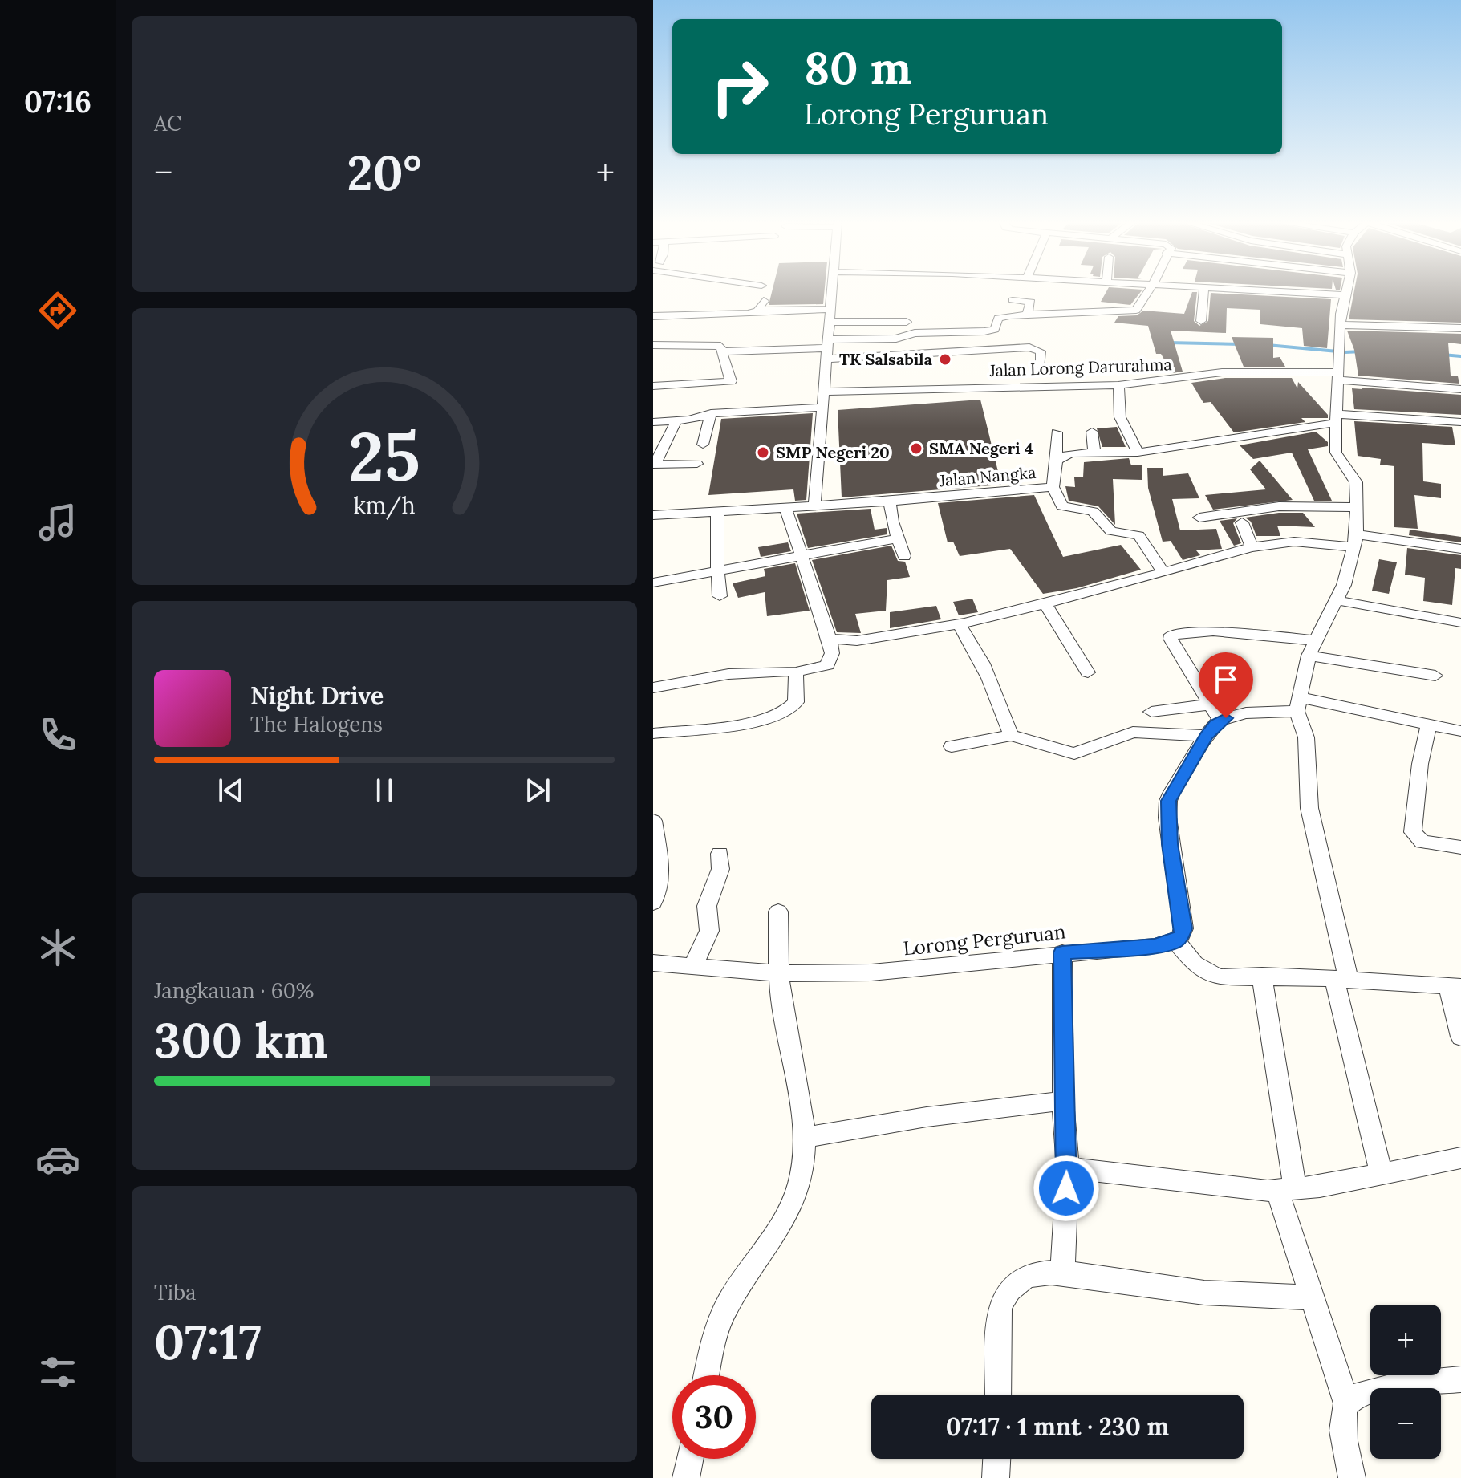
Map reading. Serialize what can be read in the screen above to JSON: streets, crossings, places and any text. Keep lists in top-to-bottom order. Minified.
{"streets":{"street":["Jalan Lorong Darurahma","Jalan Nangka","Lorong Perguruan"]},"places":["TK Salsabila","SMA Negeri 4","SMP Negeri 20"],"page":{"tabs":"07:16","tile":["AC",["Jangkauan · 60%","300 km"],["Tiba","07:17"]],"turn":["80 m","Lorong Perguruan"],"heat":["−","20°","+"],"song":["Night Drive","The Halogens"],"map_buttons":["+","−"],"limit":"30","trip":"07:17 · 1 mnt · 230 m","gauge":["25","km/h"]}}
